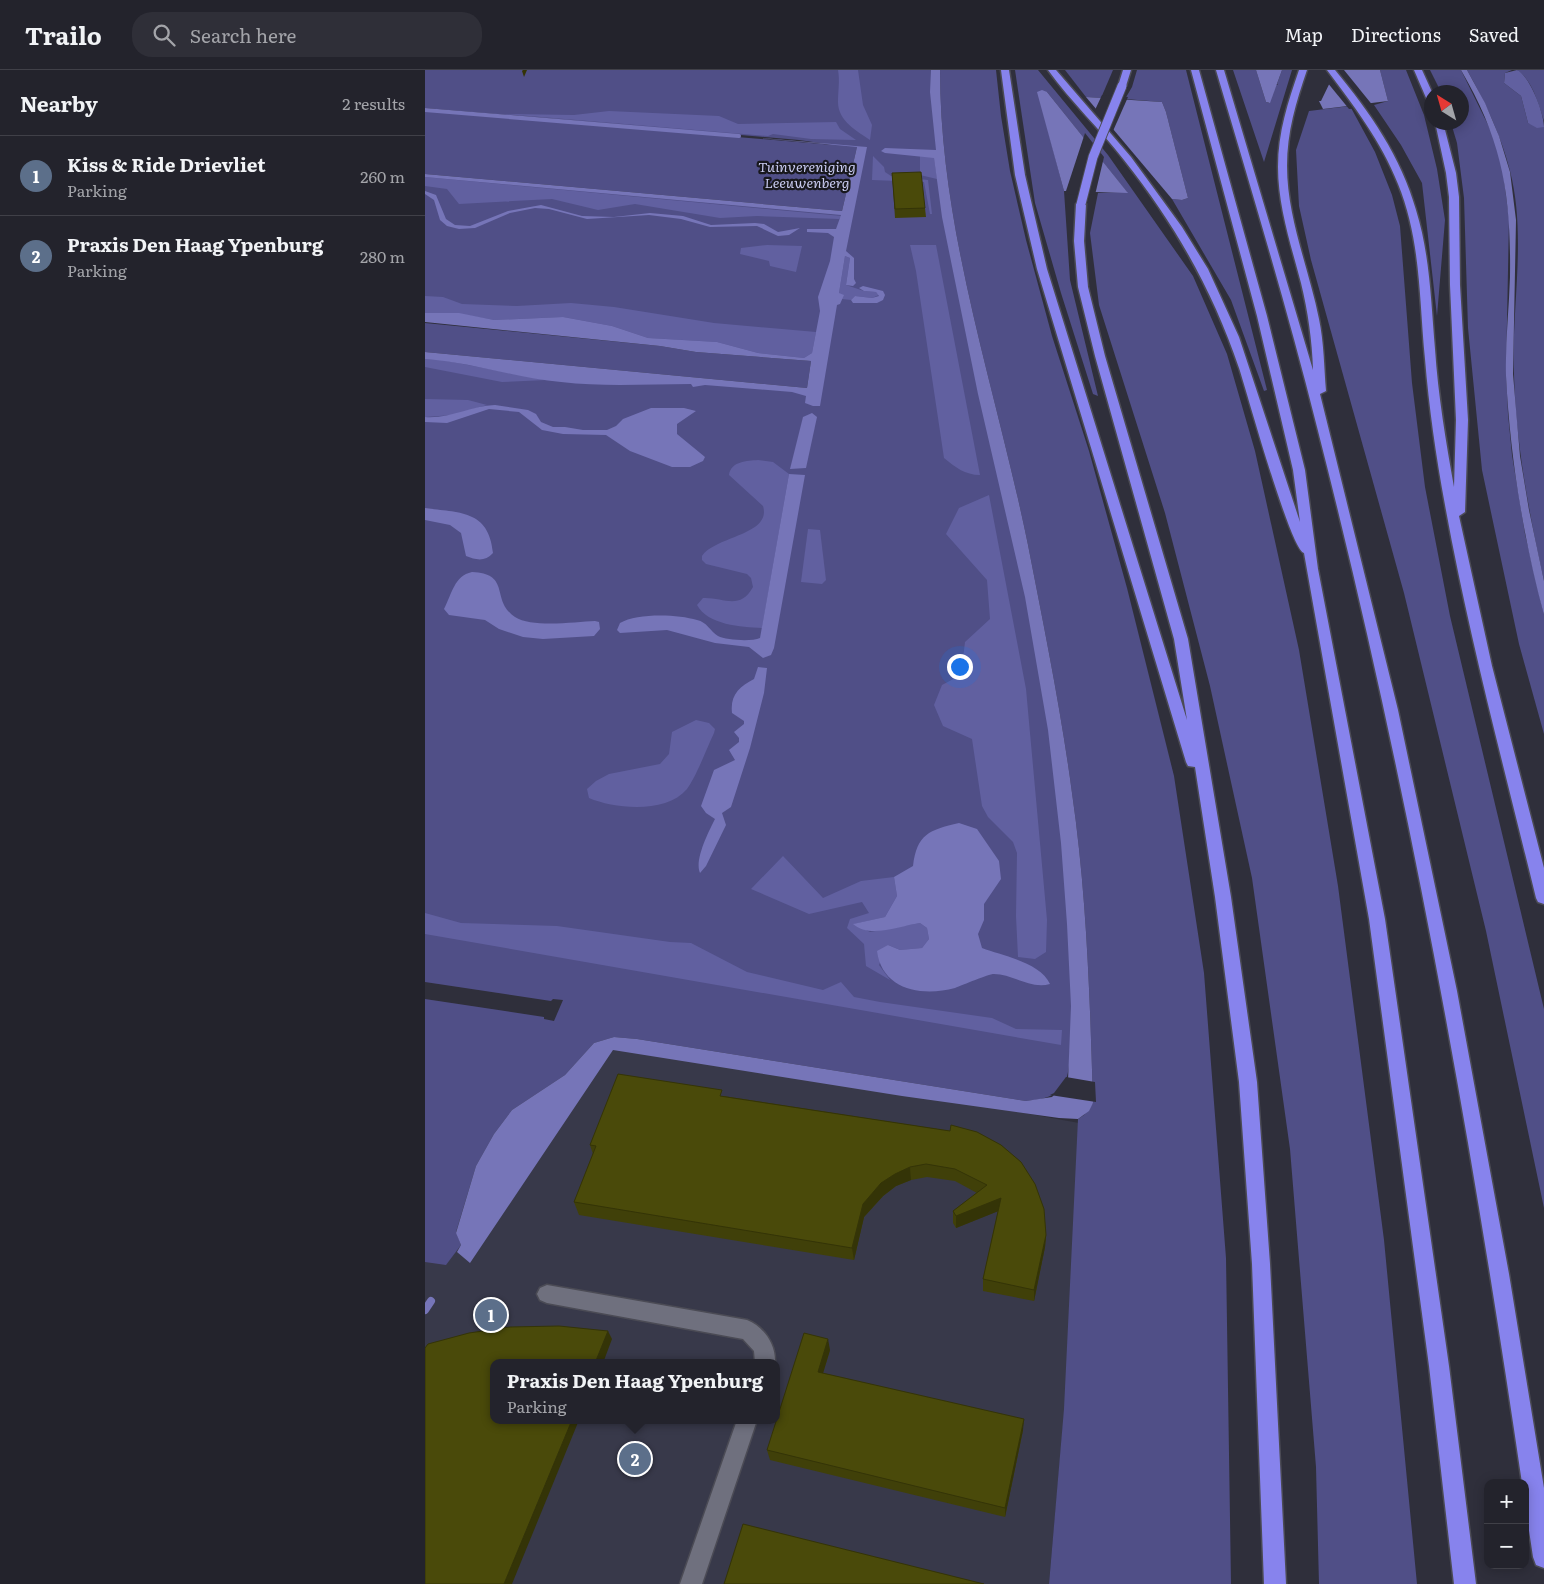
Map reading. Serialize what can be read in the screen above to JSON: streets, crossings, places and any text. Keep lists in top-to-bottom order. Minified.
{"parks":["Tuinvereniging Leeuwenberg"],"north":"top left","page":{"header":"Trailo","search":"Search here","nav":["Map","Directions","Saved"],"heading":["Nearby","2 results"],"list":[{"mark":"1","name":"Kiss & Ride Drievliet","note":"Parking","value":"260 m"},{"mark":"2","name":"Praxis Den Haag Ypenburg","note":"Parking","value":"280 m"}],"pins":["1","2"],"popup":["Praxis Den Haag Ypenburg","Parking"],"map_buttons":["+","−"]}}
